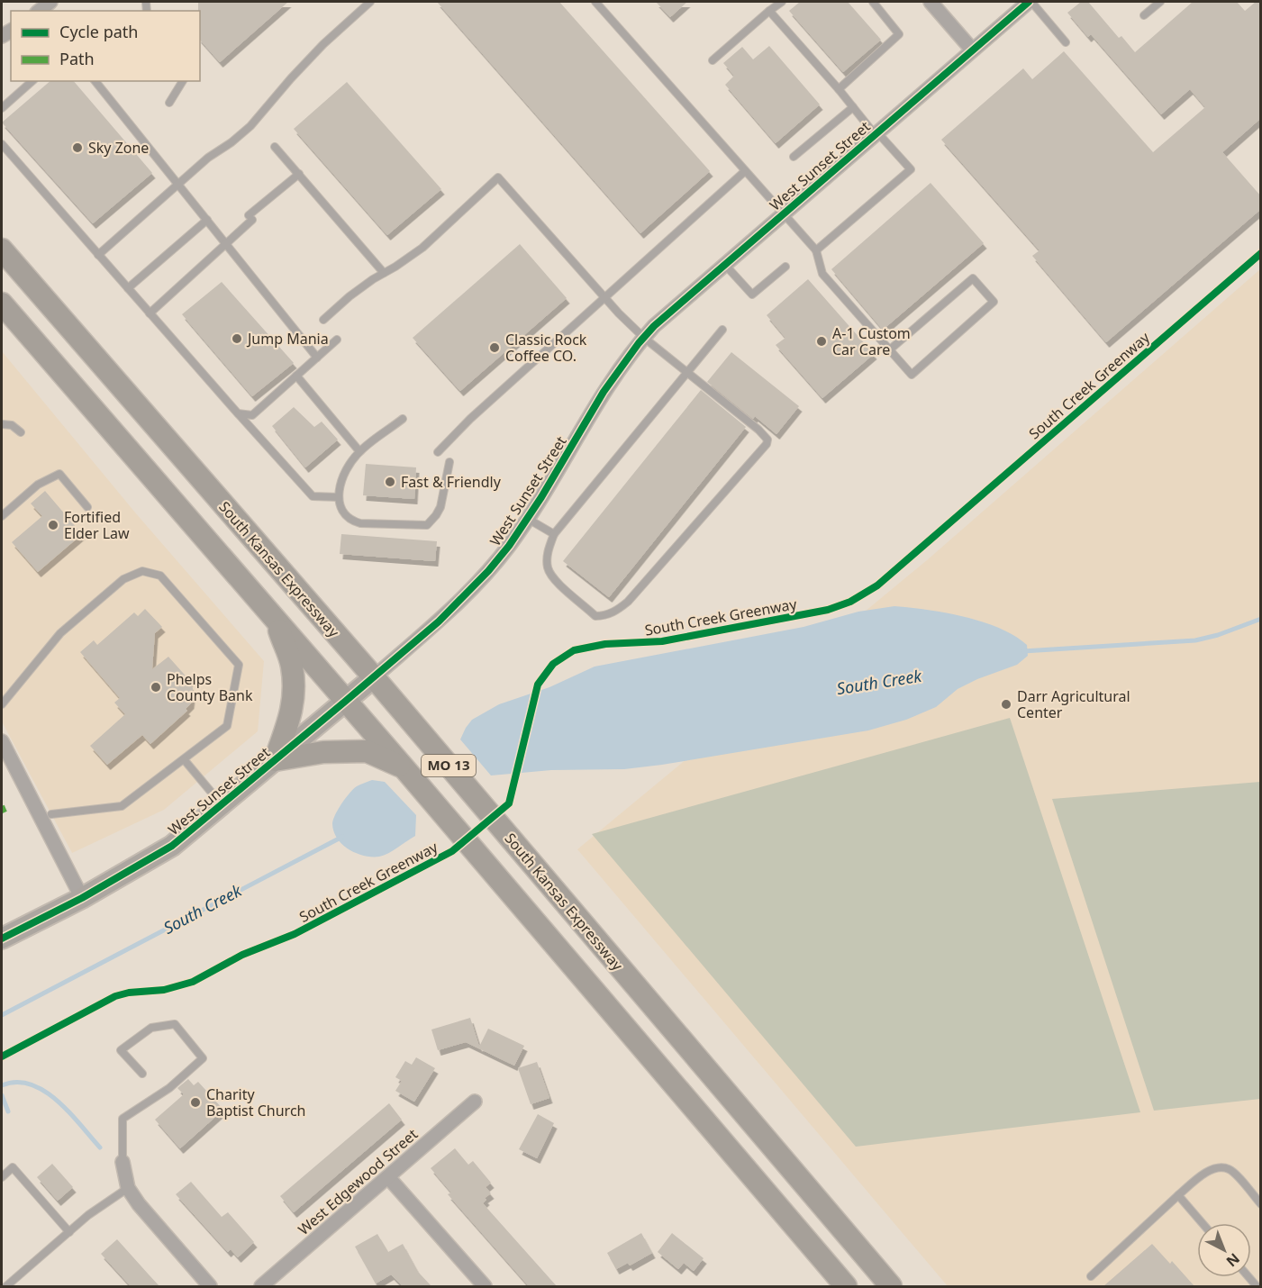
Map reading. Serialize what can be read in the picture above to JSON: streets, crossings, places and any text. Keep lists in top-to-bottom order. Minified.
{"streets":{"main road":["West Sunset Street","South Kansas Expressway","MO 13"],"street":["West Edgewood Street"],"cycle path":["South Creek Greenway"]},"crossings":[["West Sunset Street","South Kansas Expressway"],["West Sunset Street","MO 13"]],"water":["South Creek"],"places":["Sky Zone","Jump Mania","A-1 Custom Car Care","Classic Rock Coffee CO.","Fast & Friendly","Fortified Elder Law","Phelps County Bank","Darr Agricultural Center","Charity Baptist Church"],"legend":["Cycle path","Path"],"north":"bottom right"}
